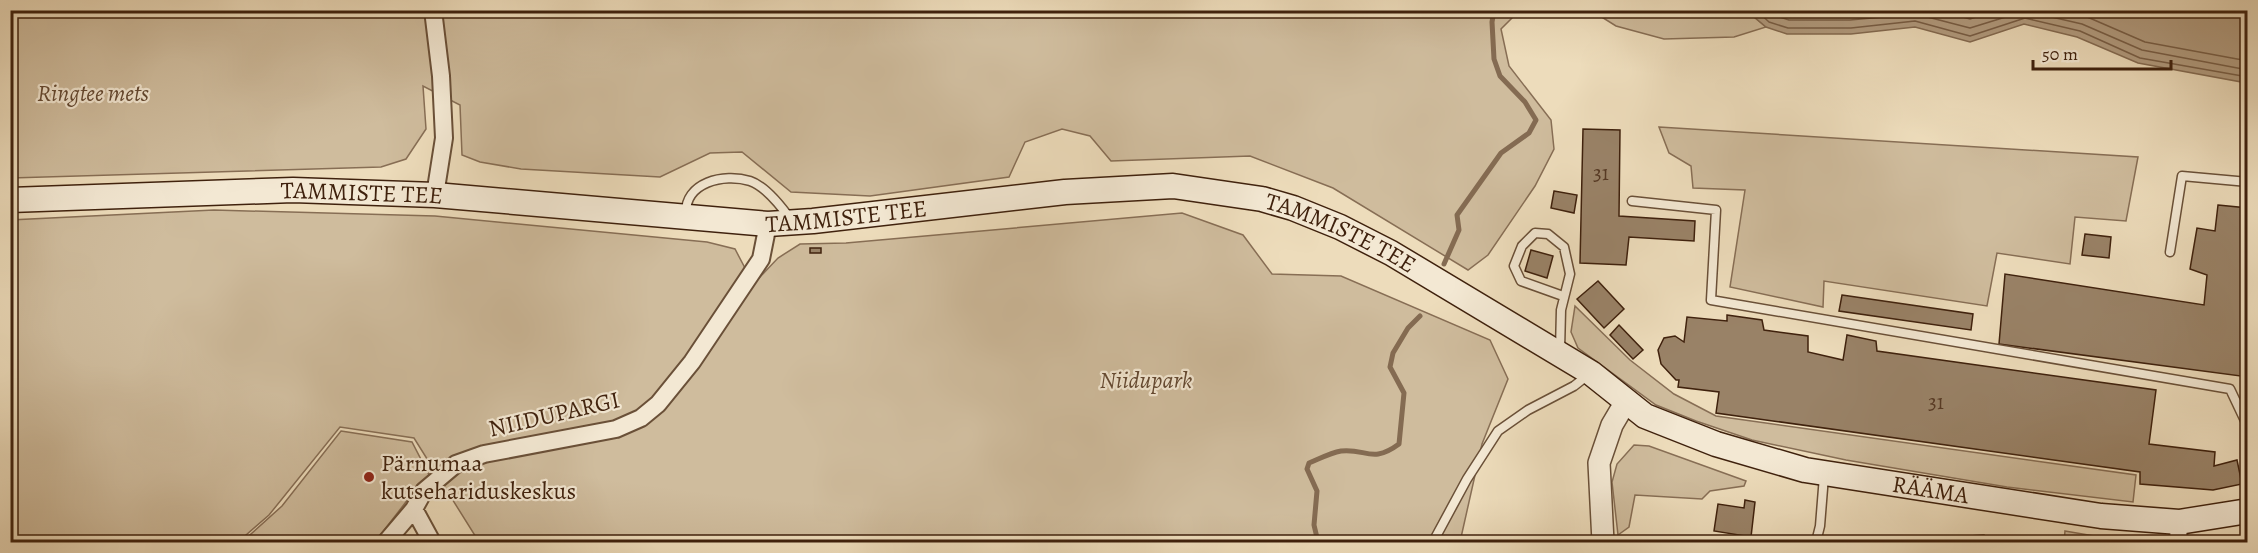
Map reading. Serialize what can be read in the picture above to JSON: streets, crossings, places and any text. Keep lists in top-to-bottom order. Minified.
{"streets":{"main road":["TAMMISTE TEE","RÄÄMA"],"street":["NIIDUPARGI"]},"crossings":[["TAMMISTE TEE","NIIDUPARGI"],["TAMMISTE TEE","RÄÄMA"]],"parks":["Ringtee mets","Niidupark"],"places":["Pärnumaa kutsehariduskeskus"],"house_numbers":["31","31"],"scale_bar":"50 m"}
